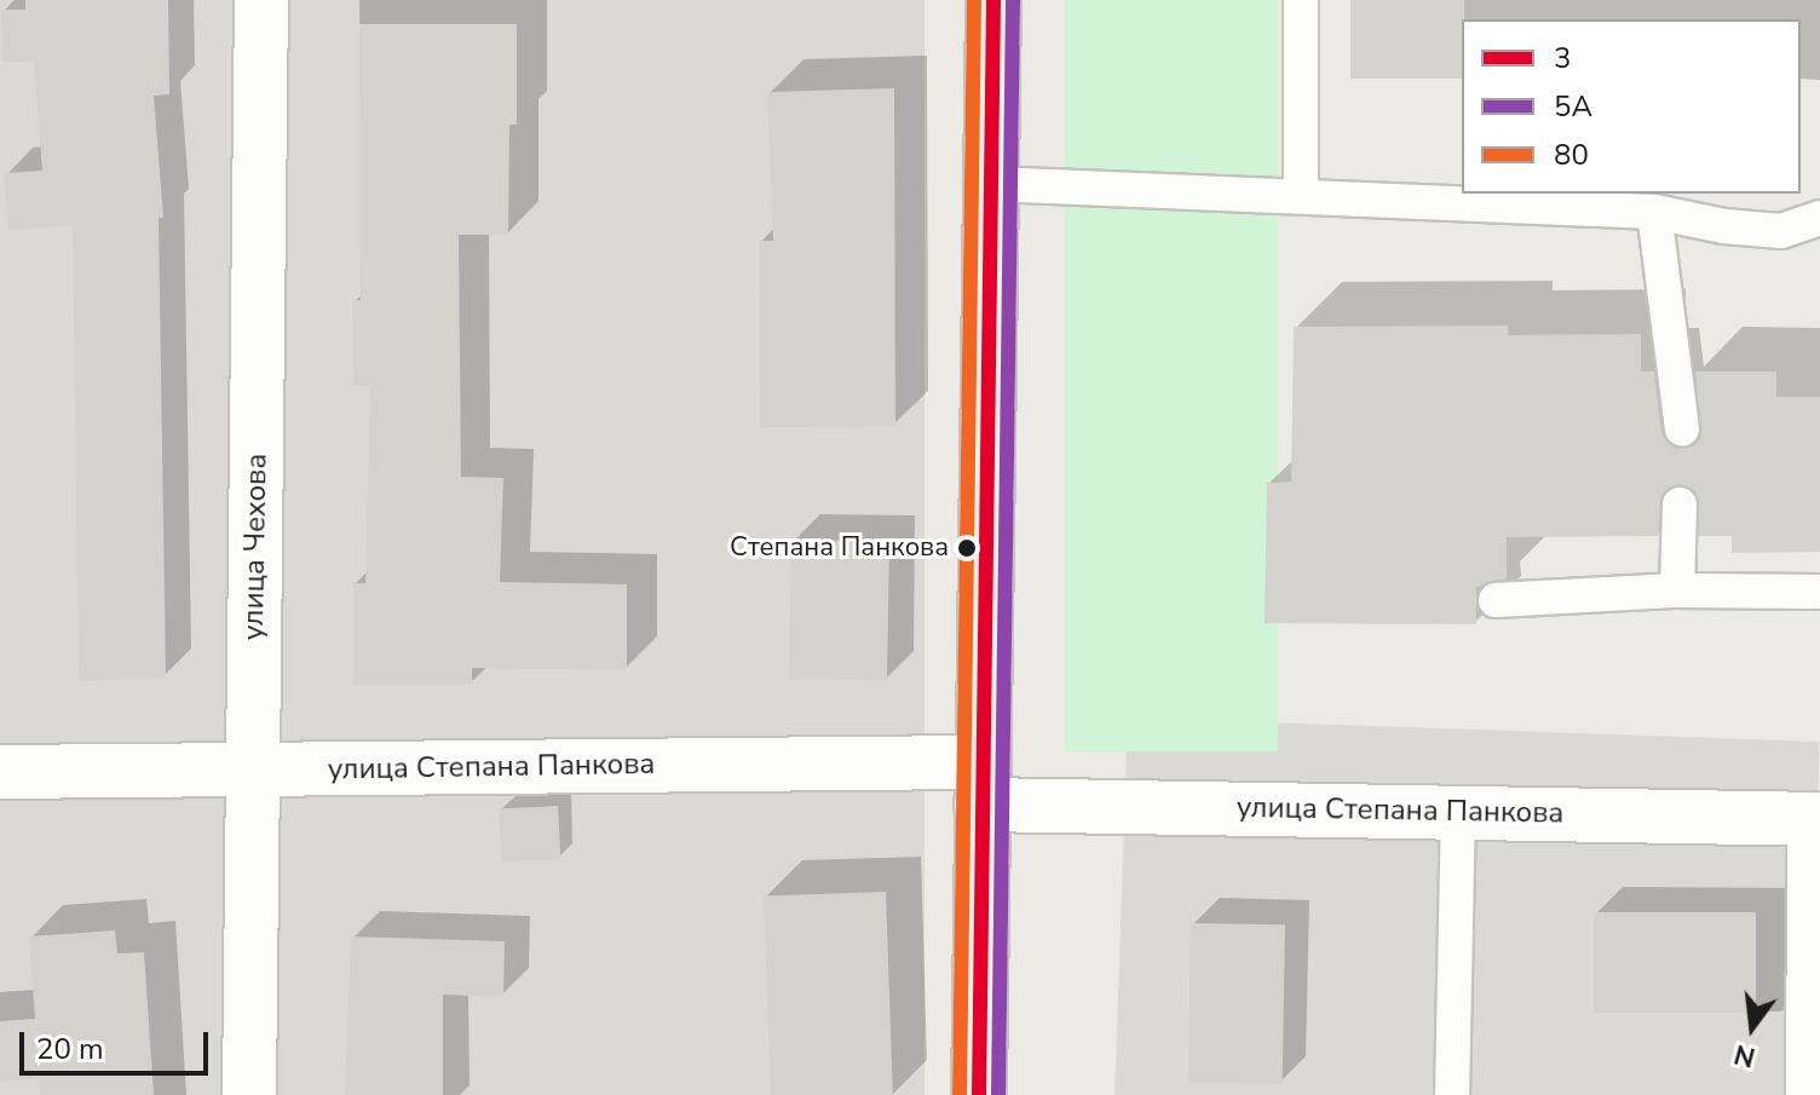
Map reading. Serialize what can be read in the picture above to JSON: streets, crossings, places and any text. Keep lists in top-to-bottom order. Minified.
{"streets":{"street":["улица Чехова","улица Степана Панкова"]},"crossings":[["улица Чехова","улица Степана Панкова"]],"places":["Степана Панкова"],"lines":["transit line 3","transit line 5А","transit line 80"],"legend":["3","5А","80"],"scale_bar":"20 m","north":"bottom"}
